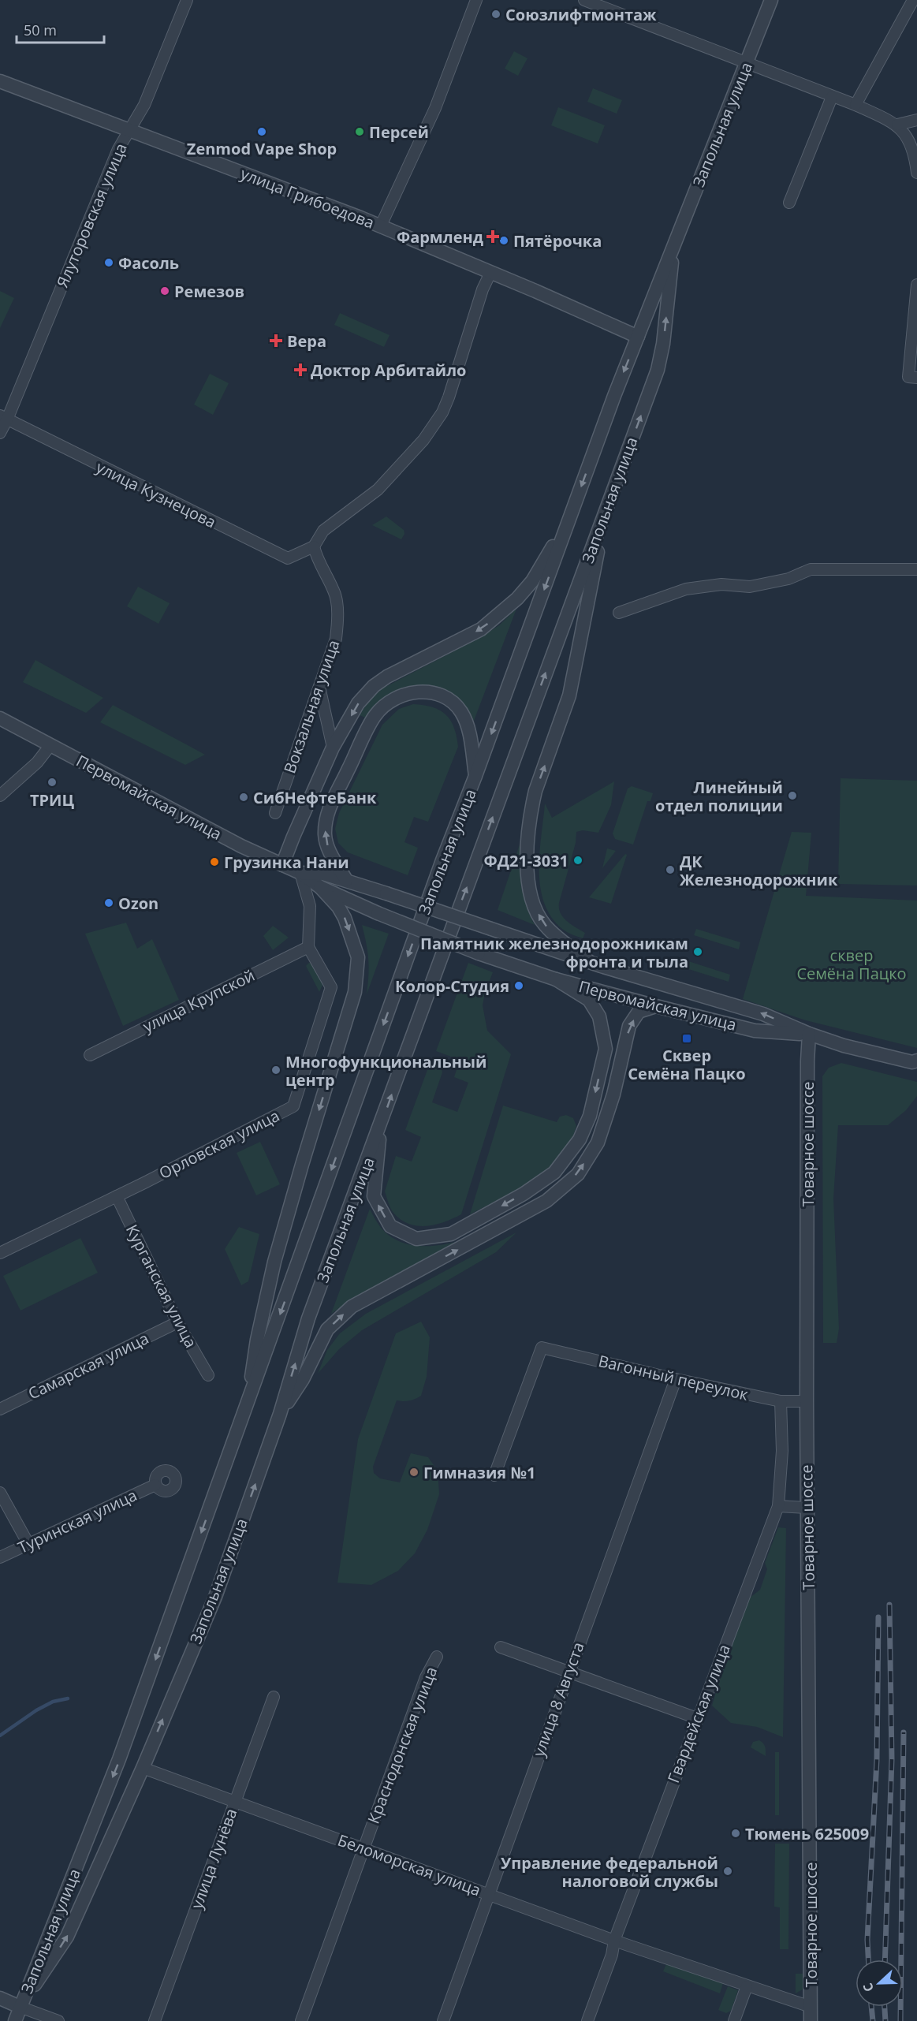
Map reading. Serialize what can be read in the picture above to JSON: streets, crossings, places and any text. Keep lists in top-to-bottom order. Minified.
{"streets":{"street":["Запольная улица","улица Грибоедова","Ялуторовская улица","улица Кузнецова","Вокзальная улица","Первомайская улица","улица Крупской","Орловская улица","Товарное шоссе","Курганская улица","Самарская улица","Вагонный переулок","Туринская улица","улица 8 Августа","Гвардейская улица","Краснодонская улица","улица Лунёва","Беломорская улица"]},"crossings":[["Запольная улица","улица Грибоедова"],["Запольная улица","Беломорская улица"],["улица Грибоедова","Ялуторовская улица"],["Ялуторовская улица","улица Кузнецова"],["улица Кузнецова","Вокзальная улица"],["Первомайская улица","Товарное шоссе"],["улица Крупской","Орловская улица"],["Орловская улица","Курганская улица"],["Товарное шоссе","Вагонный переулок"],["Товарное шоссе","Беломорская улица"],["Курганская улица","Самарская улица"],["Вагонный переулок","улица 8 Августа"],["Вагонный переулок","Гвардейская улица"],["улица 8 Августа","Беломорская улица"],["Гвардейская улица","Беломорская улица"],["Краснодонская улица","Беломорская улица"],["улица Лунёва","Беломорская улица"]],"parks":["сквер Семёна Пацко"],"places":{"other":["Союзлифтмонтаж","Zenmod Vape Shop","Персей","Пятёрочка","Фасоль","Ремезов","ТРИЦ","Линейный отдел полиции","СибНефтеБанк","ФД21-3031","Грузинка Нани","ДК Железнодорожник","Ozon","Памятник железнодорожникам фронта и тыла","Колор-Студия","Многофункциональный центр","Гимназия №1","Тюмень 625009","Управление федеральной налоговой службы"],"health":["Фармленд","Вера","Доктор Арбитайло"],"transit":["Сквер Семёна Пацко"]},"scale_bar":"50 m","north":"left"}
